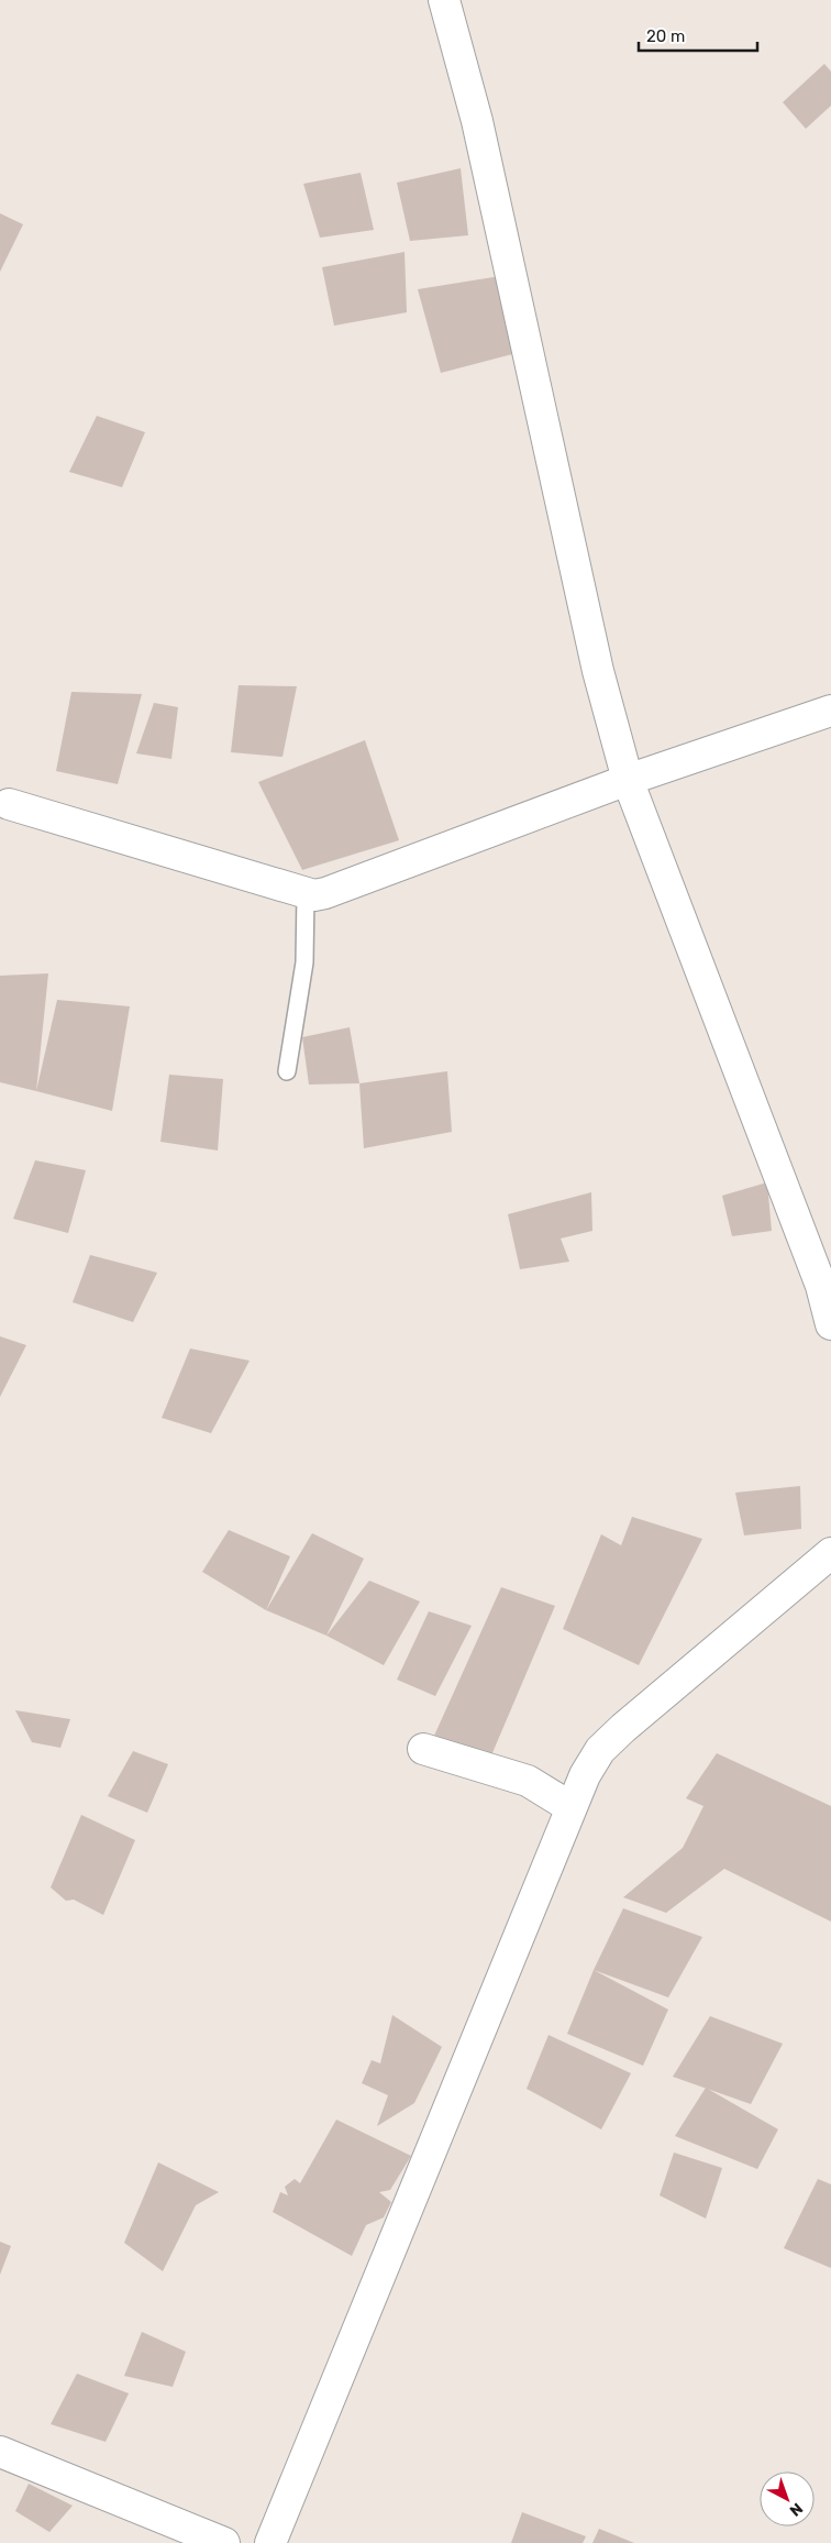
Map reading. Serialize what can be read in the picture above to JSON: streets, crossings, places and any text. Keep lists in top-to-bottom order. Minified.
{"scale_bar":"20 m","north":"bottom right"}
